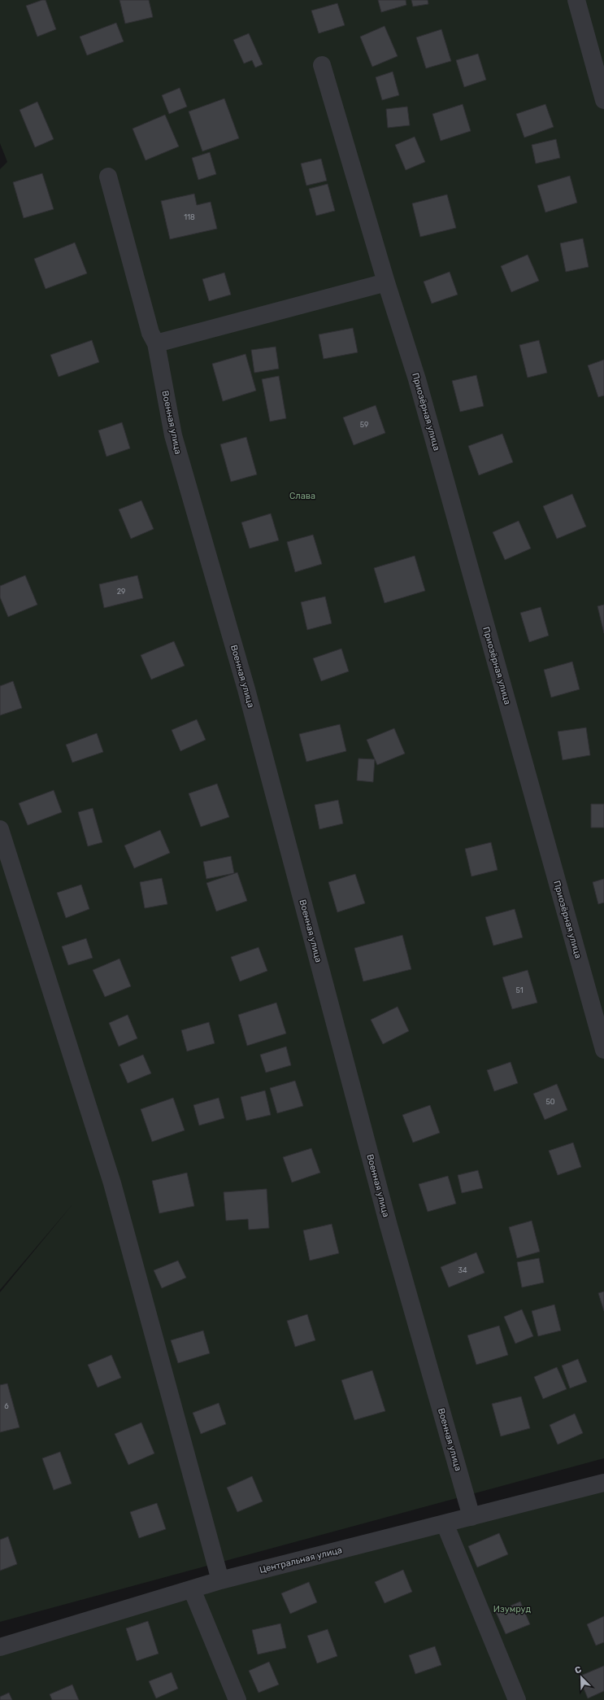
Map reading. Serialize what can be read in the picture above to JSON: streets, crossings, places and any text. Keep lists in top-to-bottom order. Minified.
{"streets":{"street":["Приозёрная улица","Военная улица","Центральная улица"]},"crossings":[["Военная улица","Центральная улица"]],"parks":["Слава","Изумруд"],"house_numbers":["118","59","29","51","50","34","6"],"north":"top left"}
